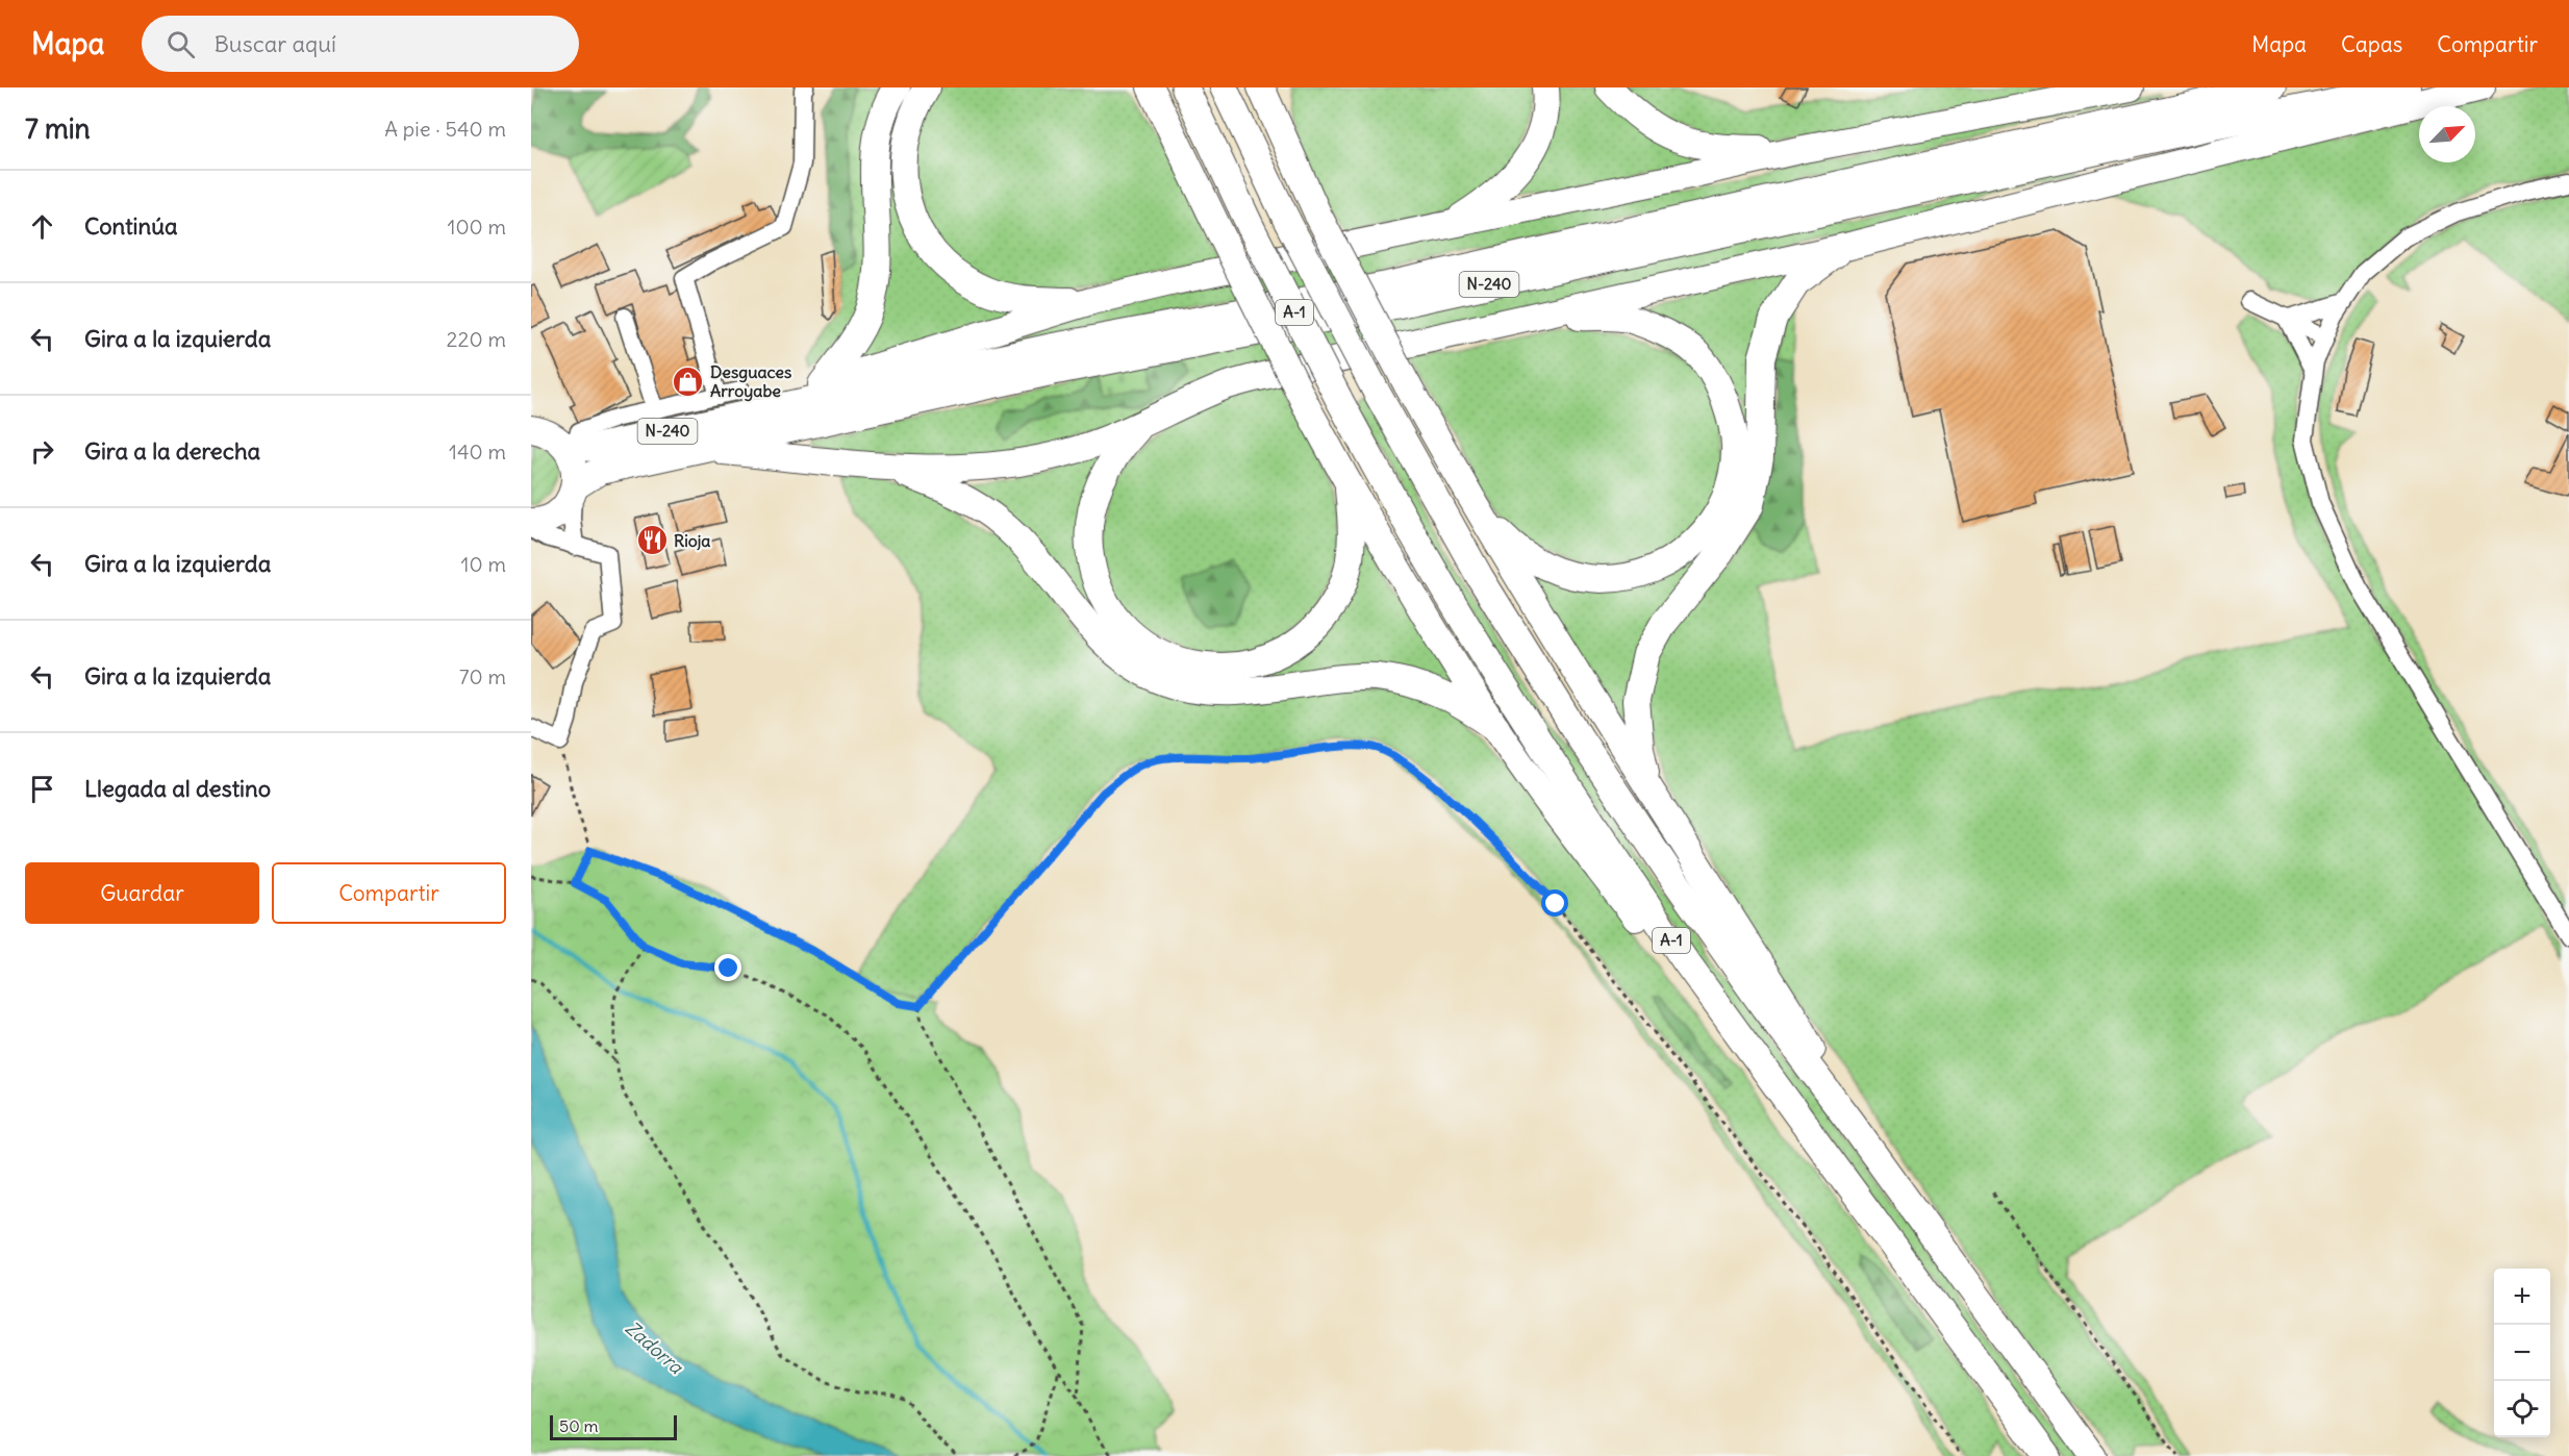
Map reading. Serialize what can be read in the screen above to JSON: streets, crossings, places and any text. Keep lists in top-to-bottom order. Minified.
{"streets":{"highway":["N-240","A-1"]},"water":["Zadorra"],"places":{"shop":["Desguaces Arroyabe"],"restaurant":["Rioja"]},"scale_bar":"50 m","north":"top right","page":{"header":"Mapa","search":"Buscar aquí","nav":["Mapa","Capas","Compartir"],"heading":["7 min","A pie · 540 m"],"list":[["Continúa","100 m"],["Gira a la izquierda","220 m"],["Gira a la derecha","140 m"],["Gira a la izquierda","10 m"],["Gira a la izquierda","70 m"],"Llegada al destino"],"buttons":["Guardar","Compartir"],"map_buttons":["+","−"],"scale":"50 m"}}
